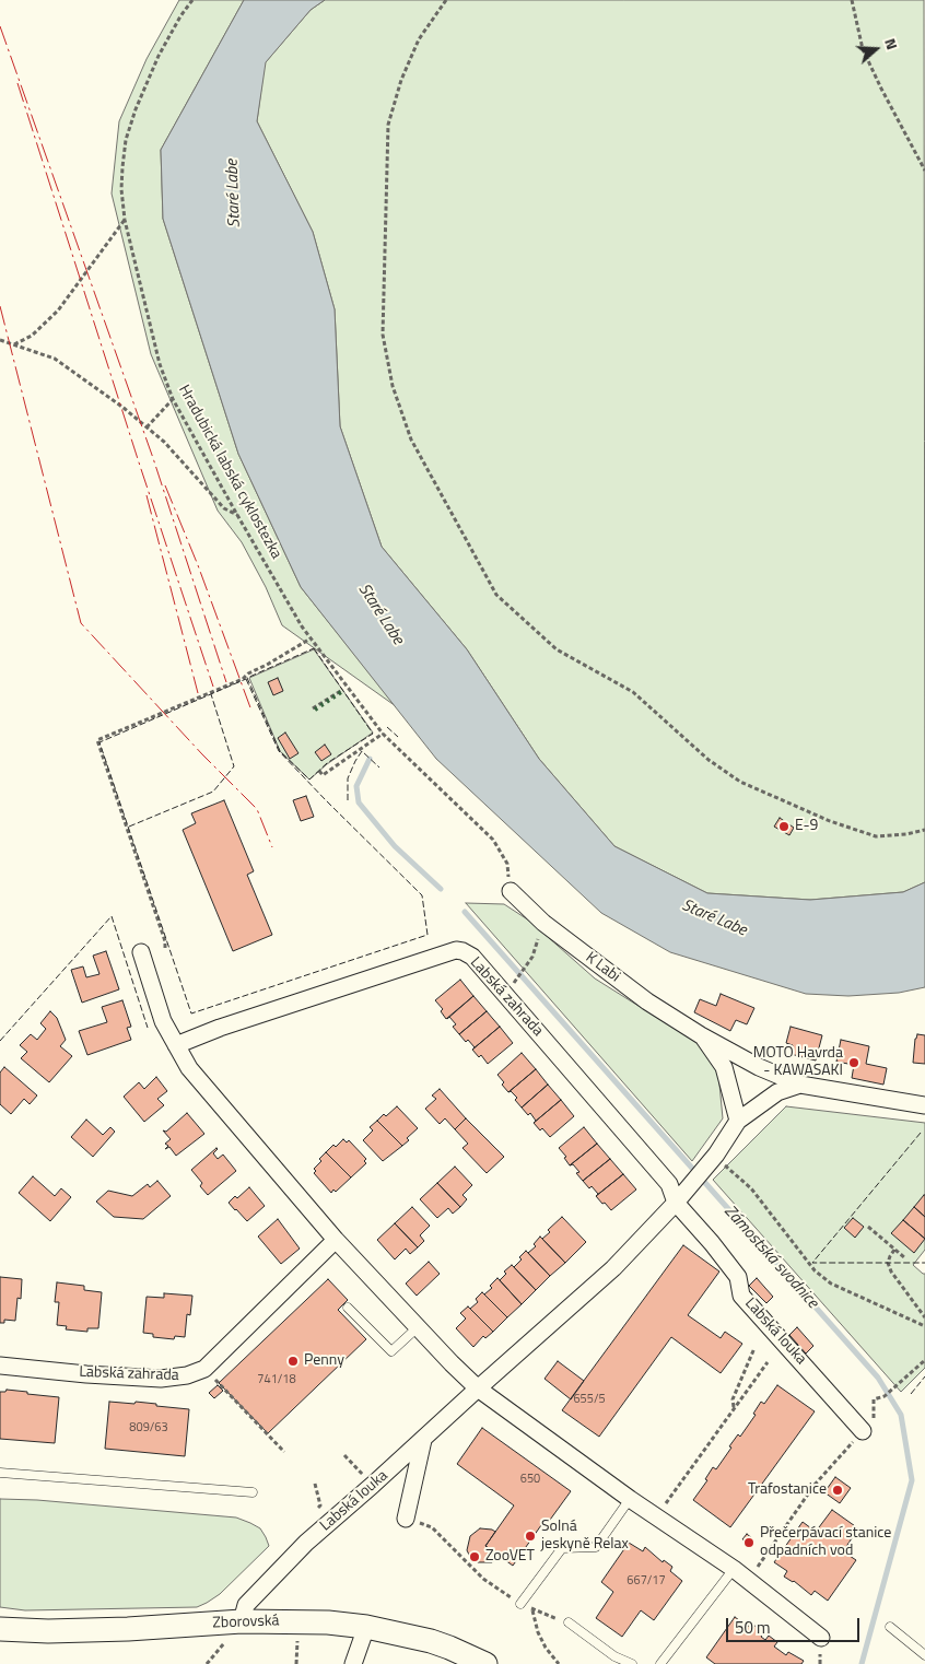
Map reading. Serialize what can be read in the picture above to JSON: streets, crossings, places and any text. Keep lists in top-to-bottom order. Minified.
{"streets":{"street":["K Labi","Labská zahrada","Labská louka","Zborovská"],"path":["Hradubická labská cyklostezka"]},"crossings":[["Hradubická labská cyklostezka","K Labi"],["K Labi","Labská louka"],["Labská zahrada","Labská louka"],["Labská louka","Zborovská"]],"water":["Staré Labe","Zámostská svodnice"],"places":["E-9","MOTO Havrda - KAWASAKI","Penny","Trafostanice","Solná jeskyně Relax","Přečerpávací stanice odpadních vod","ZooVET"],"house_numbers":["741/18","655/5","809/63","650","667/17"],"scale_bar":"50 m","north":"right"}
